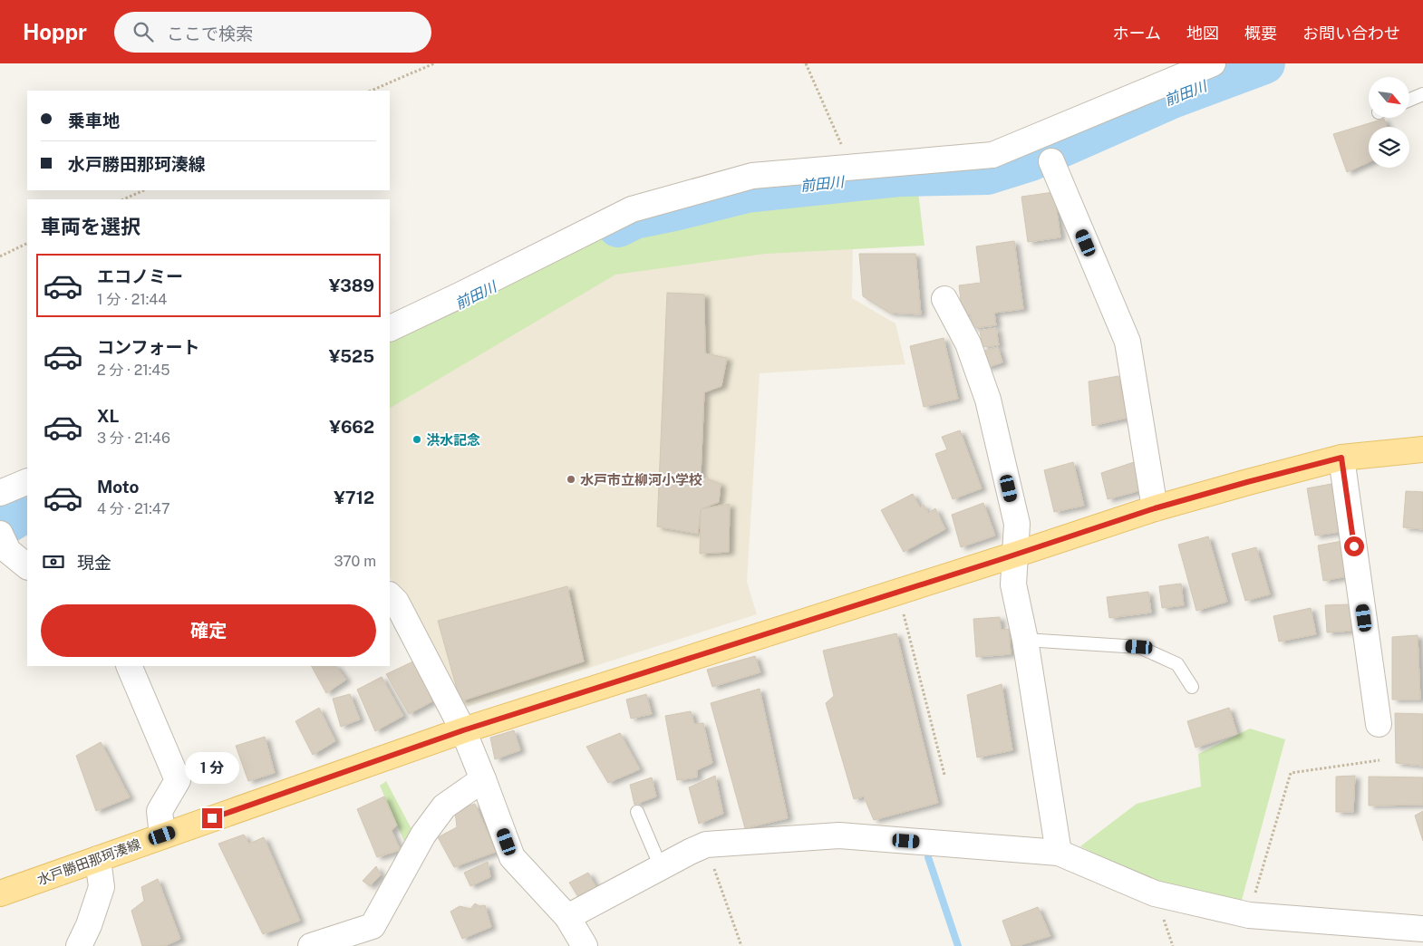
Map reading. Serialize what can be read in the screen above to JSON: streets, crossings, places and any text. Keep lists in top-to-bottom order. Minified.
{"streets":{"main road":["水戸勝田那珂湊線"]},"water":["前田川"],"places":["洪水記念","水戸市立柳河小学校"],"north":"bottom right","page":{"header":"Hoppr","search":"ここで検索","nav":["ホーム","地図","概要","お問い合わせ"],"banner":["乗車地","水戸勝田那珂湊線"],"heading":"車両を選択","list":[{"name":"エコノミー","note":"1 分 · 21:44","value":"¥389"},{"name":"コンフォート","note":"2 分 · 21:45","value":"¥525"},{"name":"XL","note":"3 分 · 21:46","value":"¥662"},{"name":"Moto","note":"4 分 · 21:47","value":"¥712"}],"pay":["現金","370 m"],"buttons":"確定","bubble":"1 分"}}
